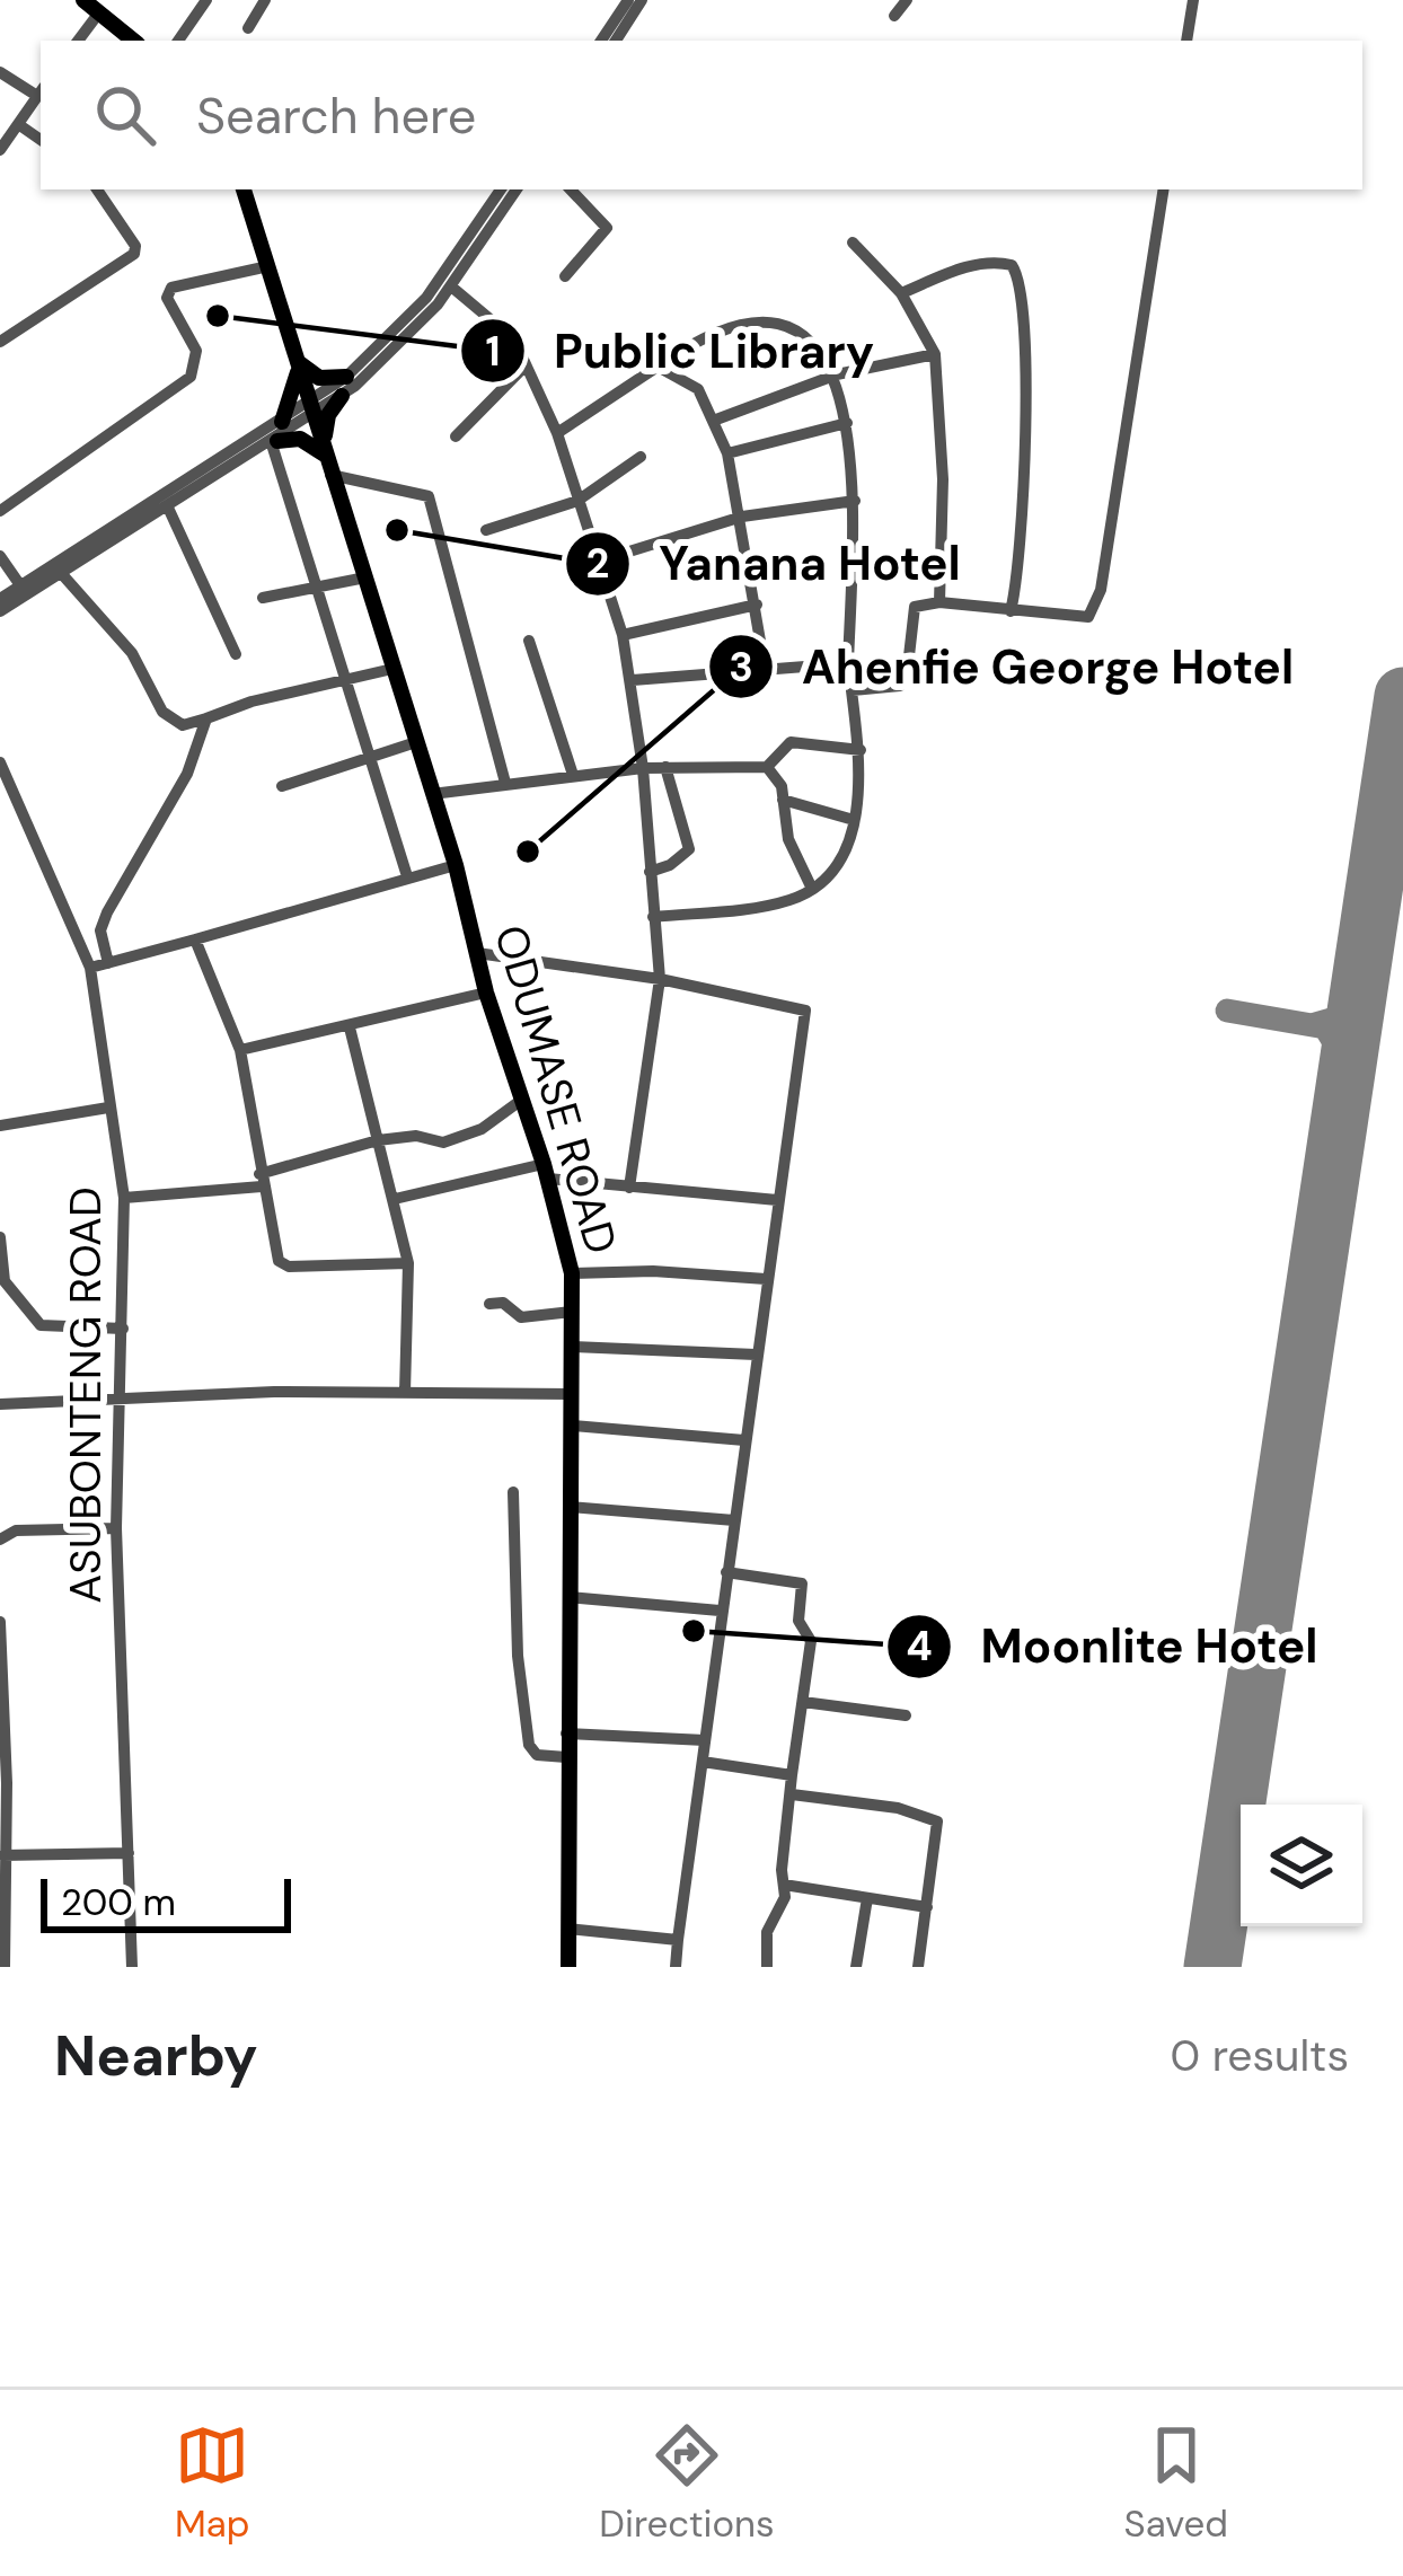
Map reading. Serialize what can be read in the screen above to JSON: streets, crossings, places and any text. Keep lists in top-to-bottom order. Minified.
{"streets":{"main road":["ODUMASE ROAD"],"street":["ASUBONTENG ROAD"]},"places":["Public Library","Yanana Hotel","Ahenfie George Hotel","Moonlite Hotel"],"scale_bar":"200 m","page":{"search":"Search here","scale":"200 m","heading":["Nearby","0 results"],"nav":["Map","Directions","Saved"]}}
